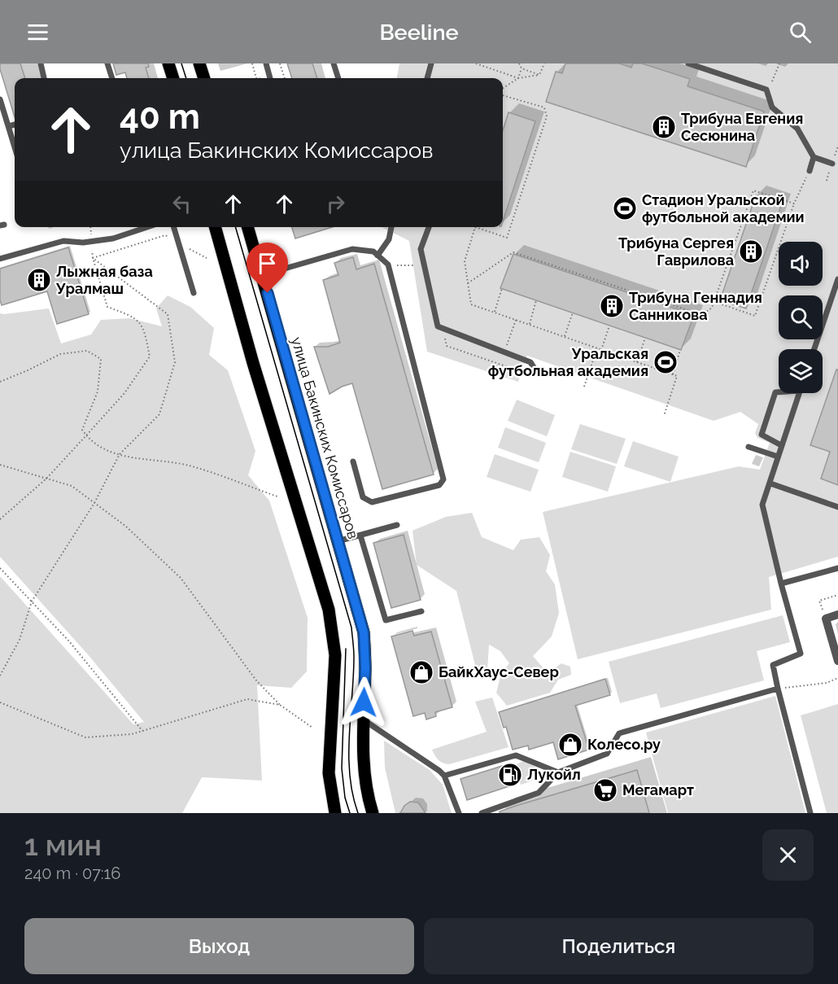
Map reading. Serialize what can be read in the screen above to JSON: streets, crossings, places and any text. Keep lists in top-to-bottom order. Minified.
{"streets":{"main road":["улица Бакинских Комиссаров"]},"places":{"building":["Трибуна Евгения Сесюнина","Трибуна Сергея Гаврилова","Лыжная база Уралмаш","Трибуна Геннадия Санникова"],"sports":["Стадион Уральской футбольной академии","Уральская футбольная академия"],"shop":["БайкХаус-Север","Колесо.ру"],"fuel station":["Лукойл"],"supermarket":["Мегамарт"]},"page":{"header":"Beeline","turn":["40 m","улица Бакинских Комиссаров"],"heading":["1 мин","240 m · 07:16"],"buttons":["Выход","Поделиться"]}}
